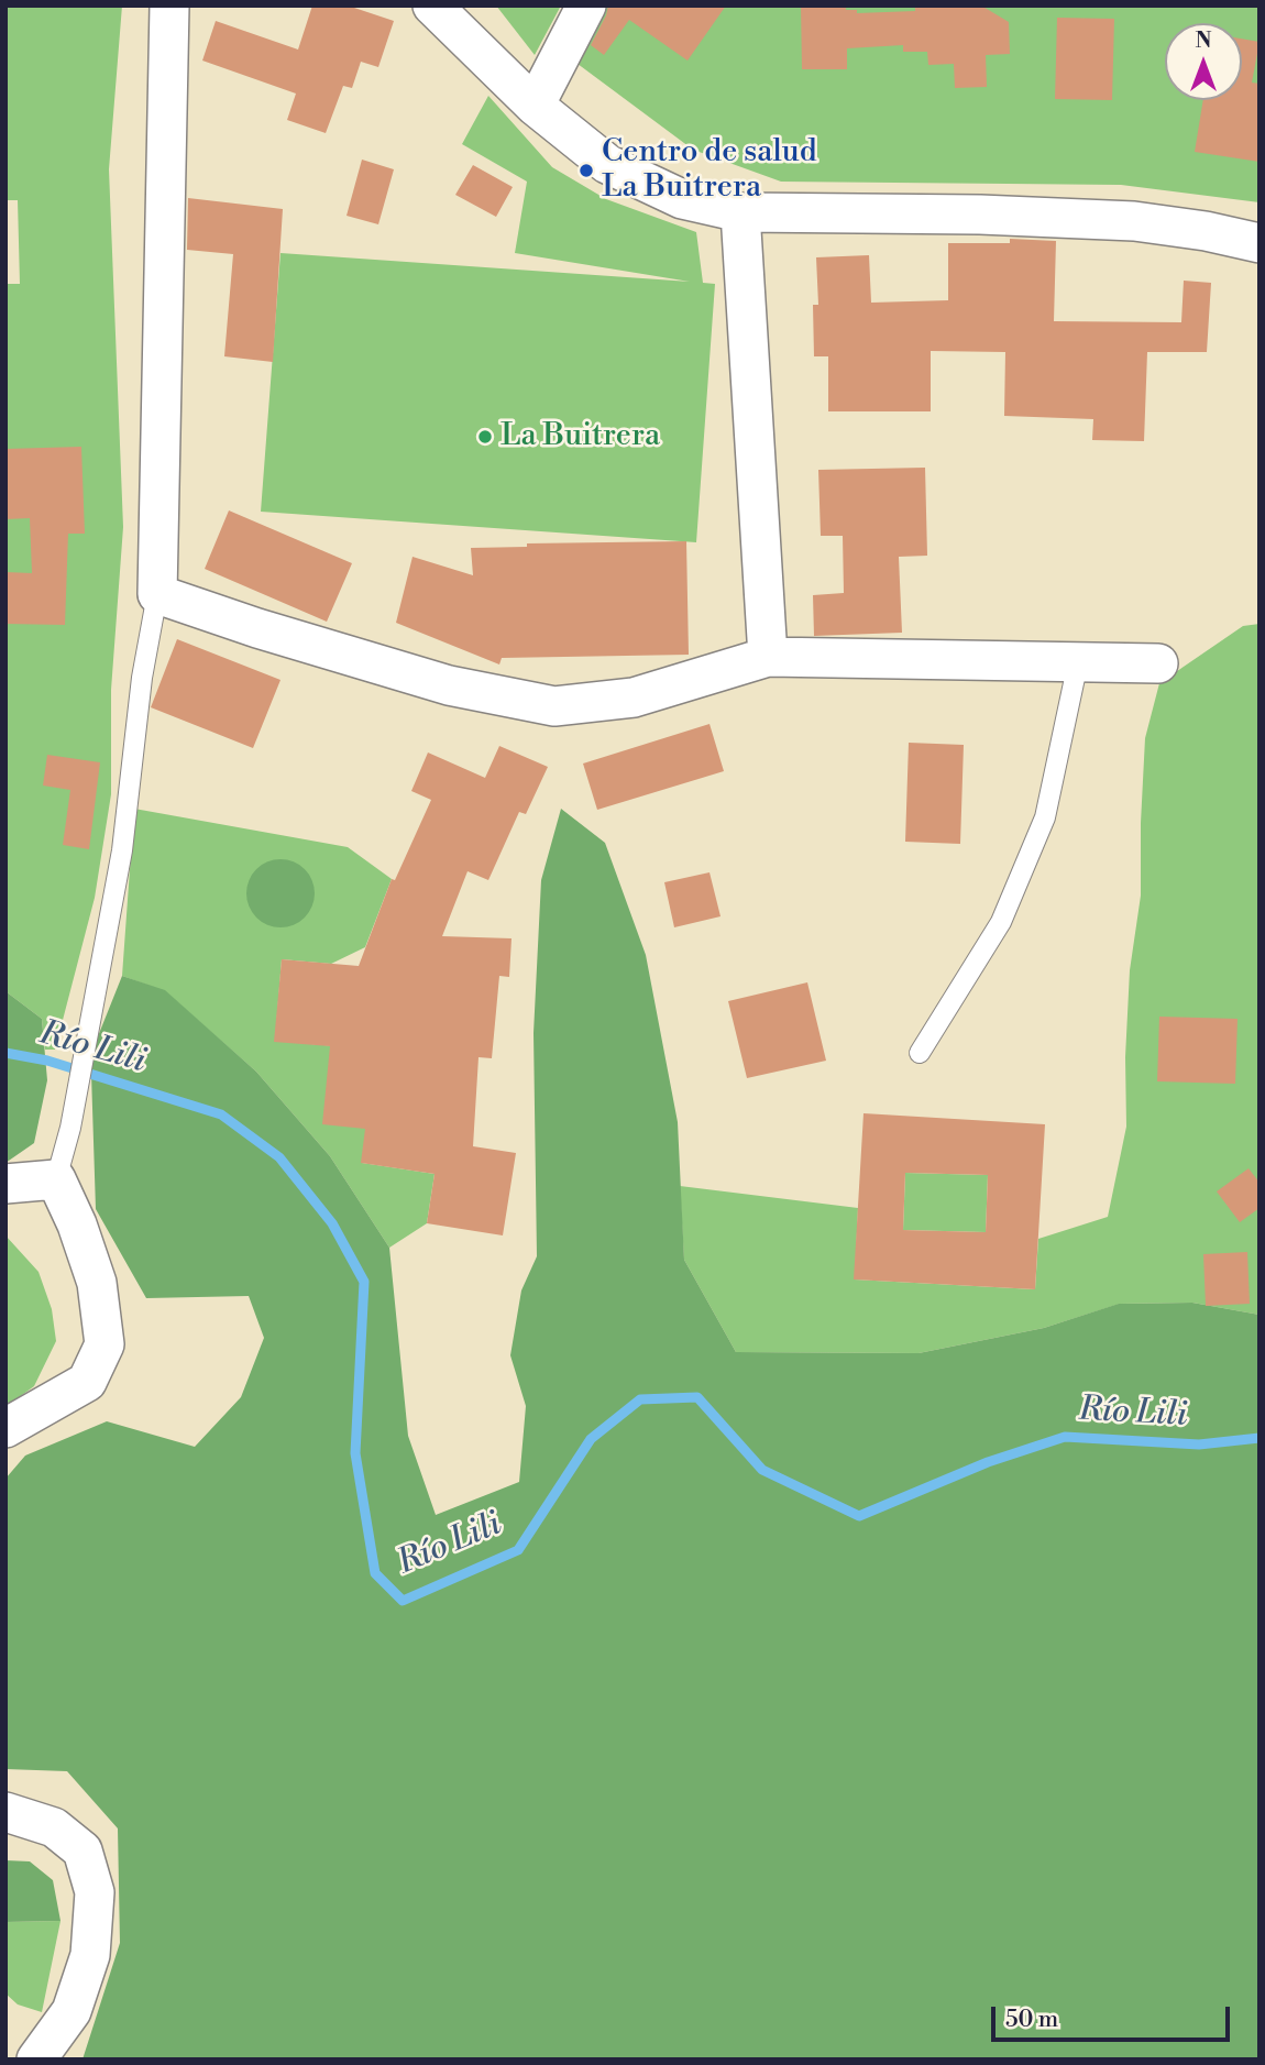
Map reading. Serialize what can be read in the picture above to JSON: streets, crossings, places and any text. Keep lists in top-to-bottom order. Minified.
{"water":["Río Lili"],"places":["Centro de salud La Buitrera","La Buitrera"],"scale_bar":"50 m","north":"top"}
